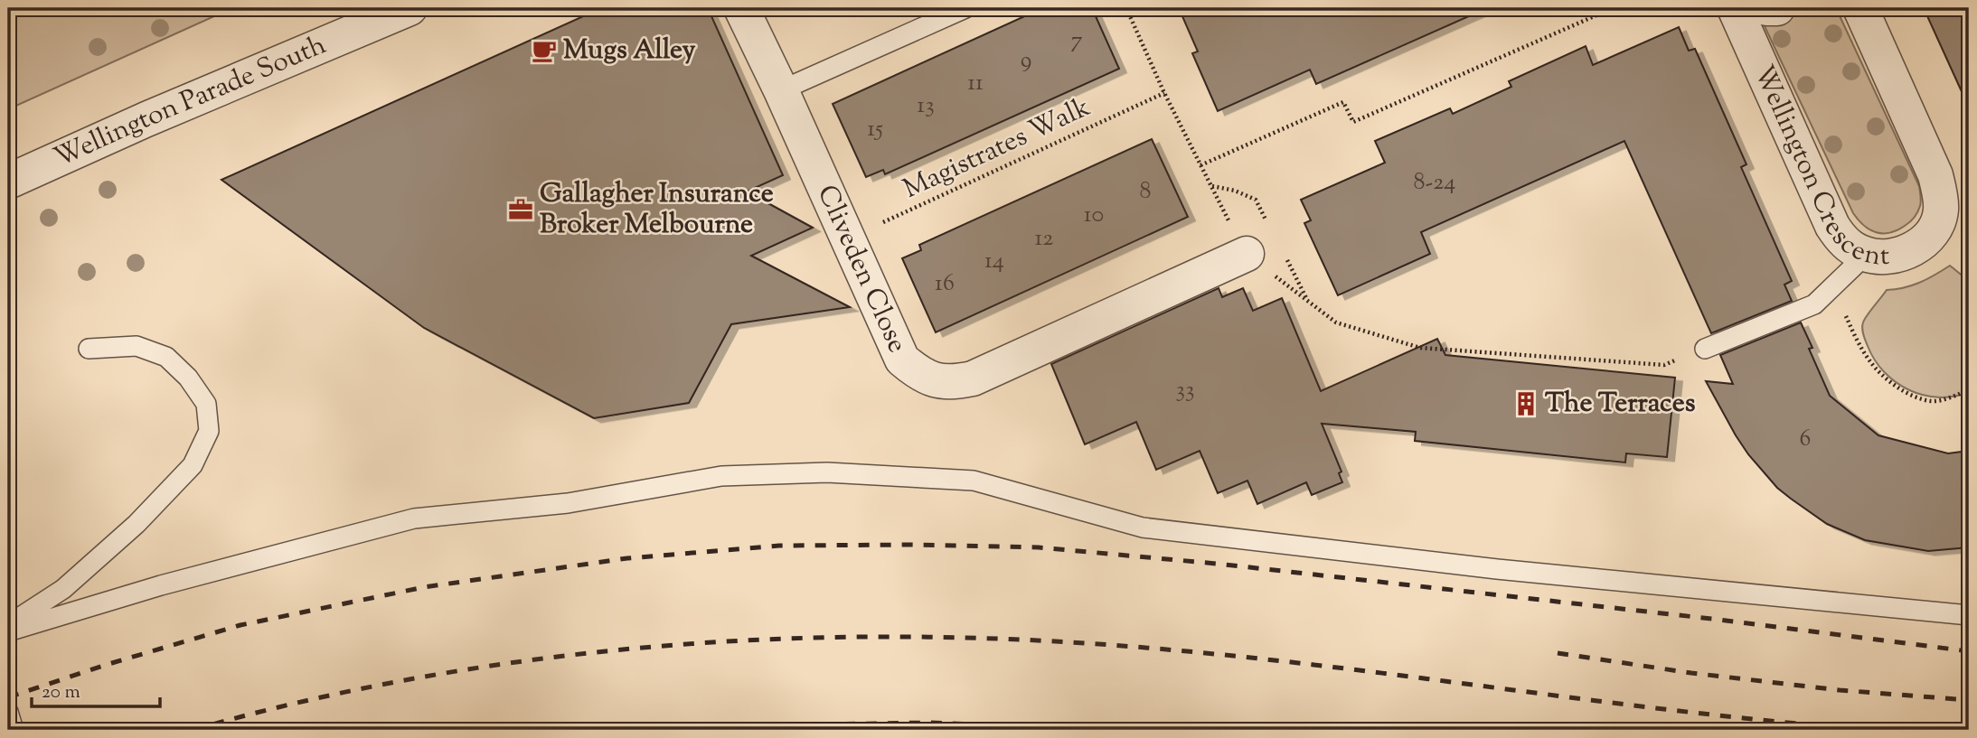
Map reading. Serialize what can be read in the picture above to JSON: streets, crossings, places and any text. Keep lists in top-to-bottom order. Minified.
{"streets":{"street":["Wellington Parade South","Wellington Crescent","Cliveden Close"],"path":["Magistrates Walk"]},"crossings":[["Magistrates Walk","Cliveden Close"]],"places":{"cafe":["Mugs Alley"],"office":["Gallagher Insurance Broker Melbourne"],"building":["The Terraces"]},"house_numbers":["7","9","11","13","15","8-24","8","10","12","14","16","33","6"],"scale_bar":"20 m"}
